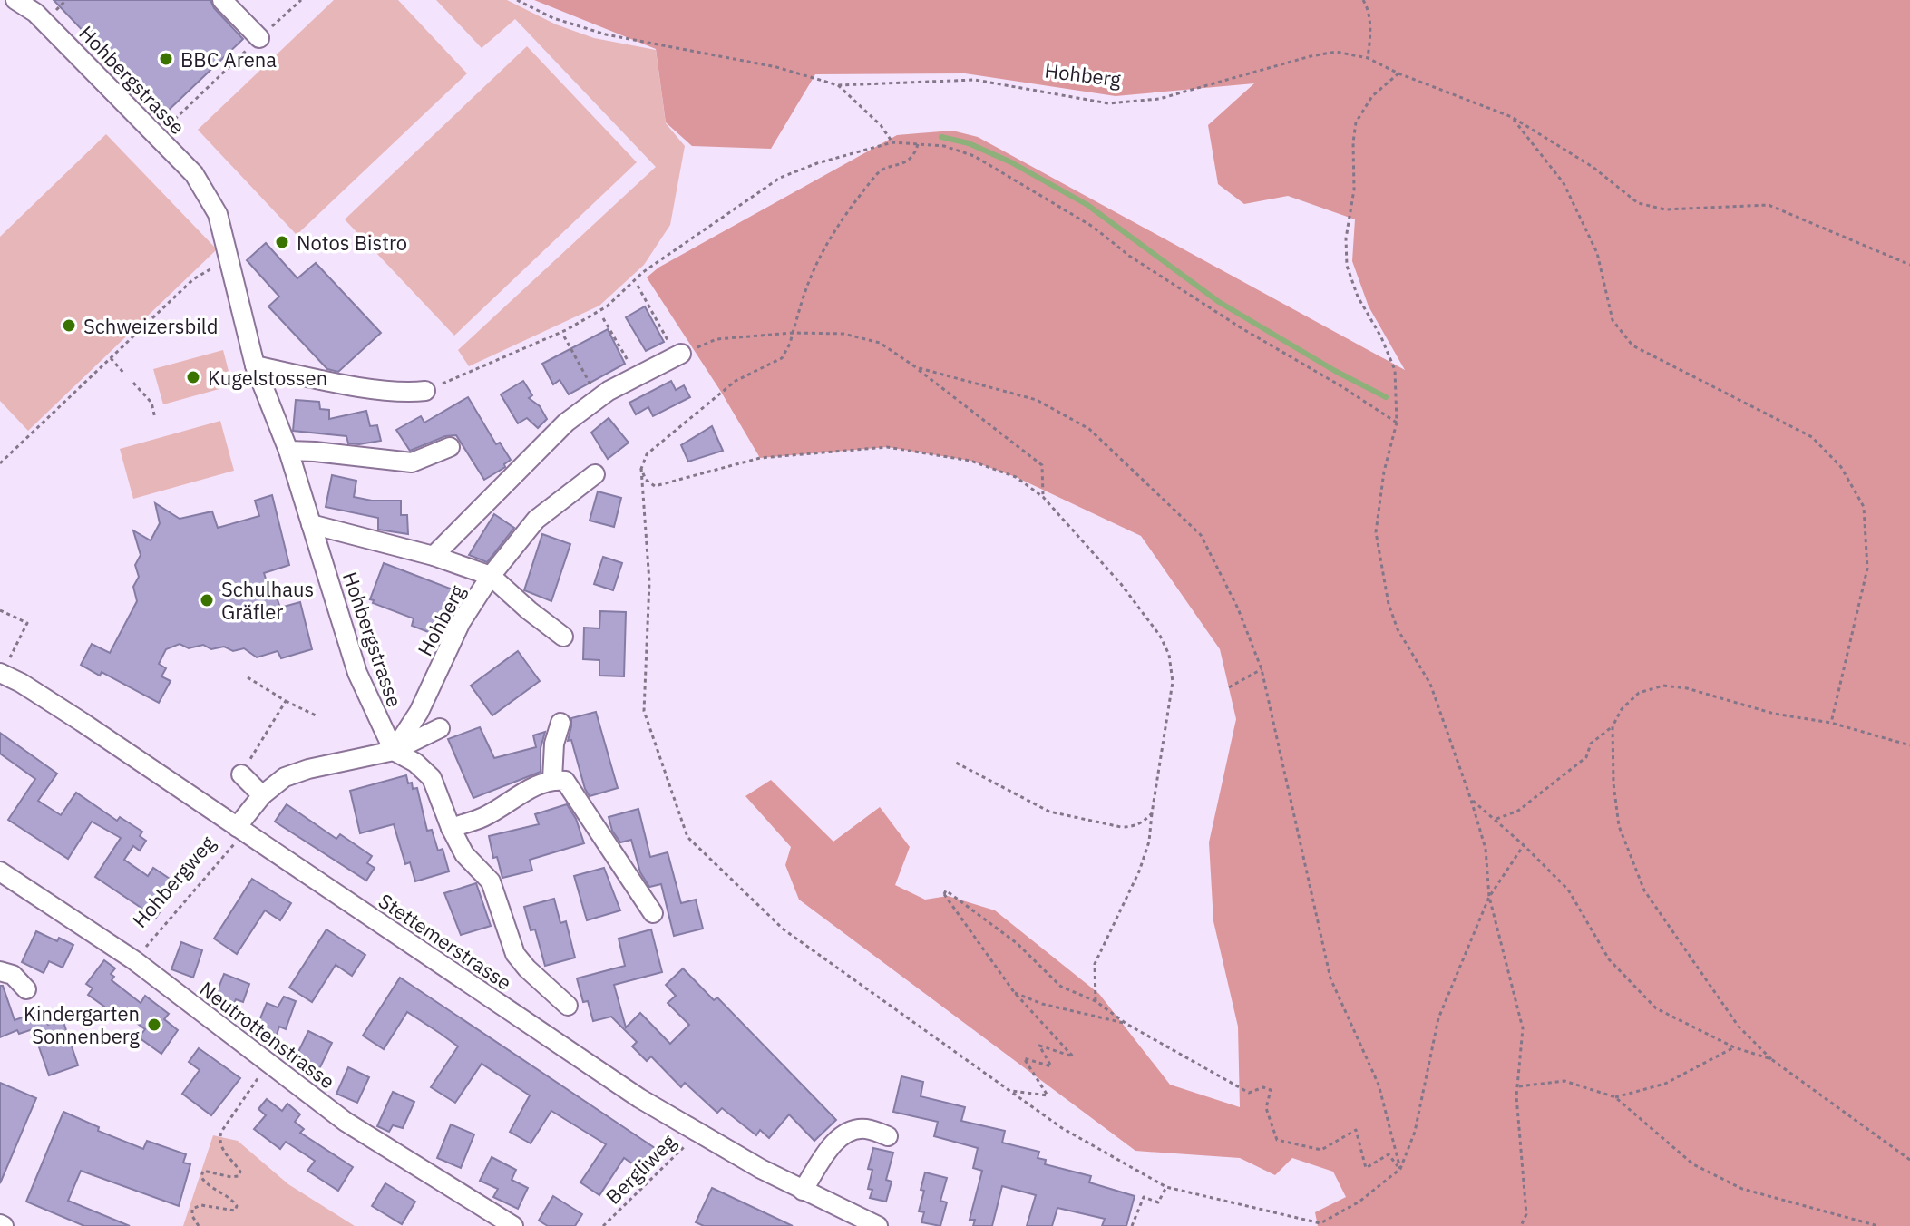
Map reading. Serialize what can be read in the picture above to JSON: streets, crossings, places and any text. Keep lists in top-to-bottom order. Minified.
{"streets":{"street":["Hohberg","Hohbergstrasse","Stettemerstrasse","Neutrottenstrasse"],"path":["Hohbergweg","Bergliweg"]},"crossings":[["Hohberg","Hohbergstrasse"],["Hohbergweg","Stettemerstrasse"],["Hohbergweg","Neutrottenstrasse"],["Stettemerstrasse","Bergliweg"]],"places":["BBC Arena","Notos Bistro","Schweizersbild","Kugelstossen","Schulhaus Gräfler","Kindergarten Sonnenberg"]}
